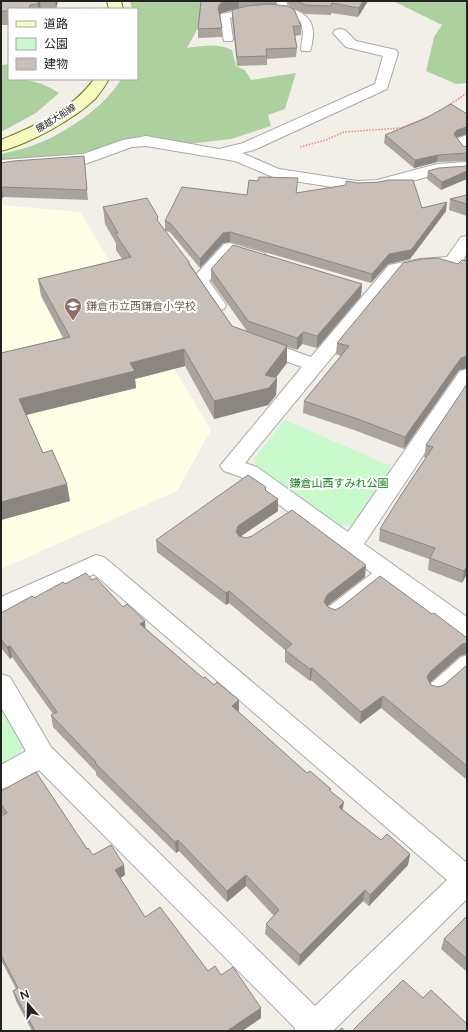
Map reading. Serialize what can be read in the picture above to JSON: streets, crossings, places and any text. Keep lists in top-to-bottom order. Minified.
{"streets":{"main road":["腰越大船線"]},"parks":["鎌倉山西すみれ公園"],"places":{"school or university":["鎌倉市立西鎌倉小学校"]},"legend":["道路","公園","建物"],"north":"top"}
